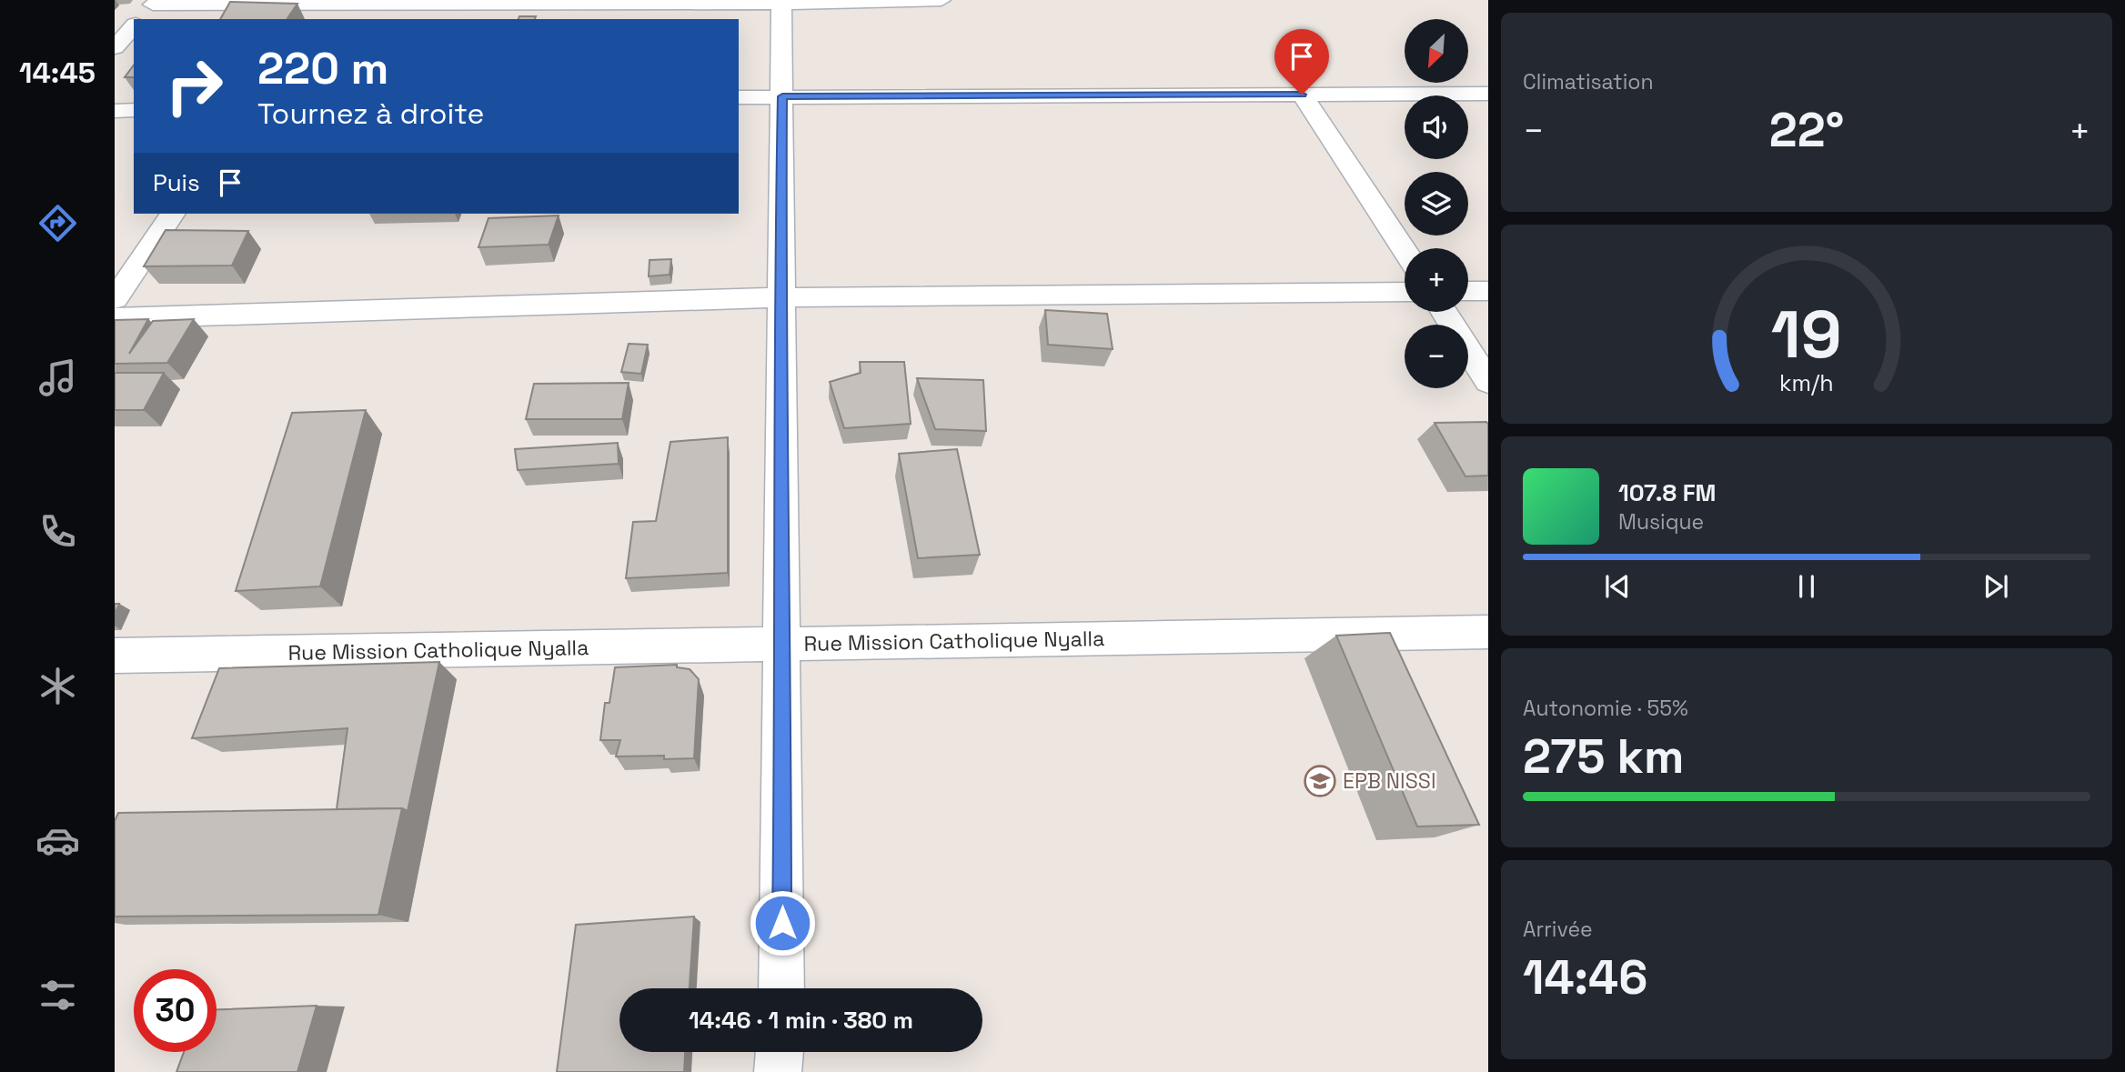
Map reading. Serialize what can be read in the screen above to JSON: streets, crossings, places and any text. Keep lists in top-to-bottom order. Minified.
{"streets":{"street":["Rue Mission Catholique Nyalla"]},"places":{"school or university":["EPB NISSI"]},"north":"bottom left","page":{"tabs":"14:45","tile":["Climatisation",["Autonomie · 55%","275 km"],["Arrivée","14:46"]],"map_buttons":["+","−"],"turn":["220 m","Tournez à droite"],"heat":["−","22°","+"],"then":"Puis","song":["107.8 FM","Musique"],"limit":"30","trip":"14:46 · 1 min · 380 m","gauge":["19","km/h"]}}
